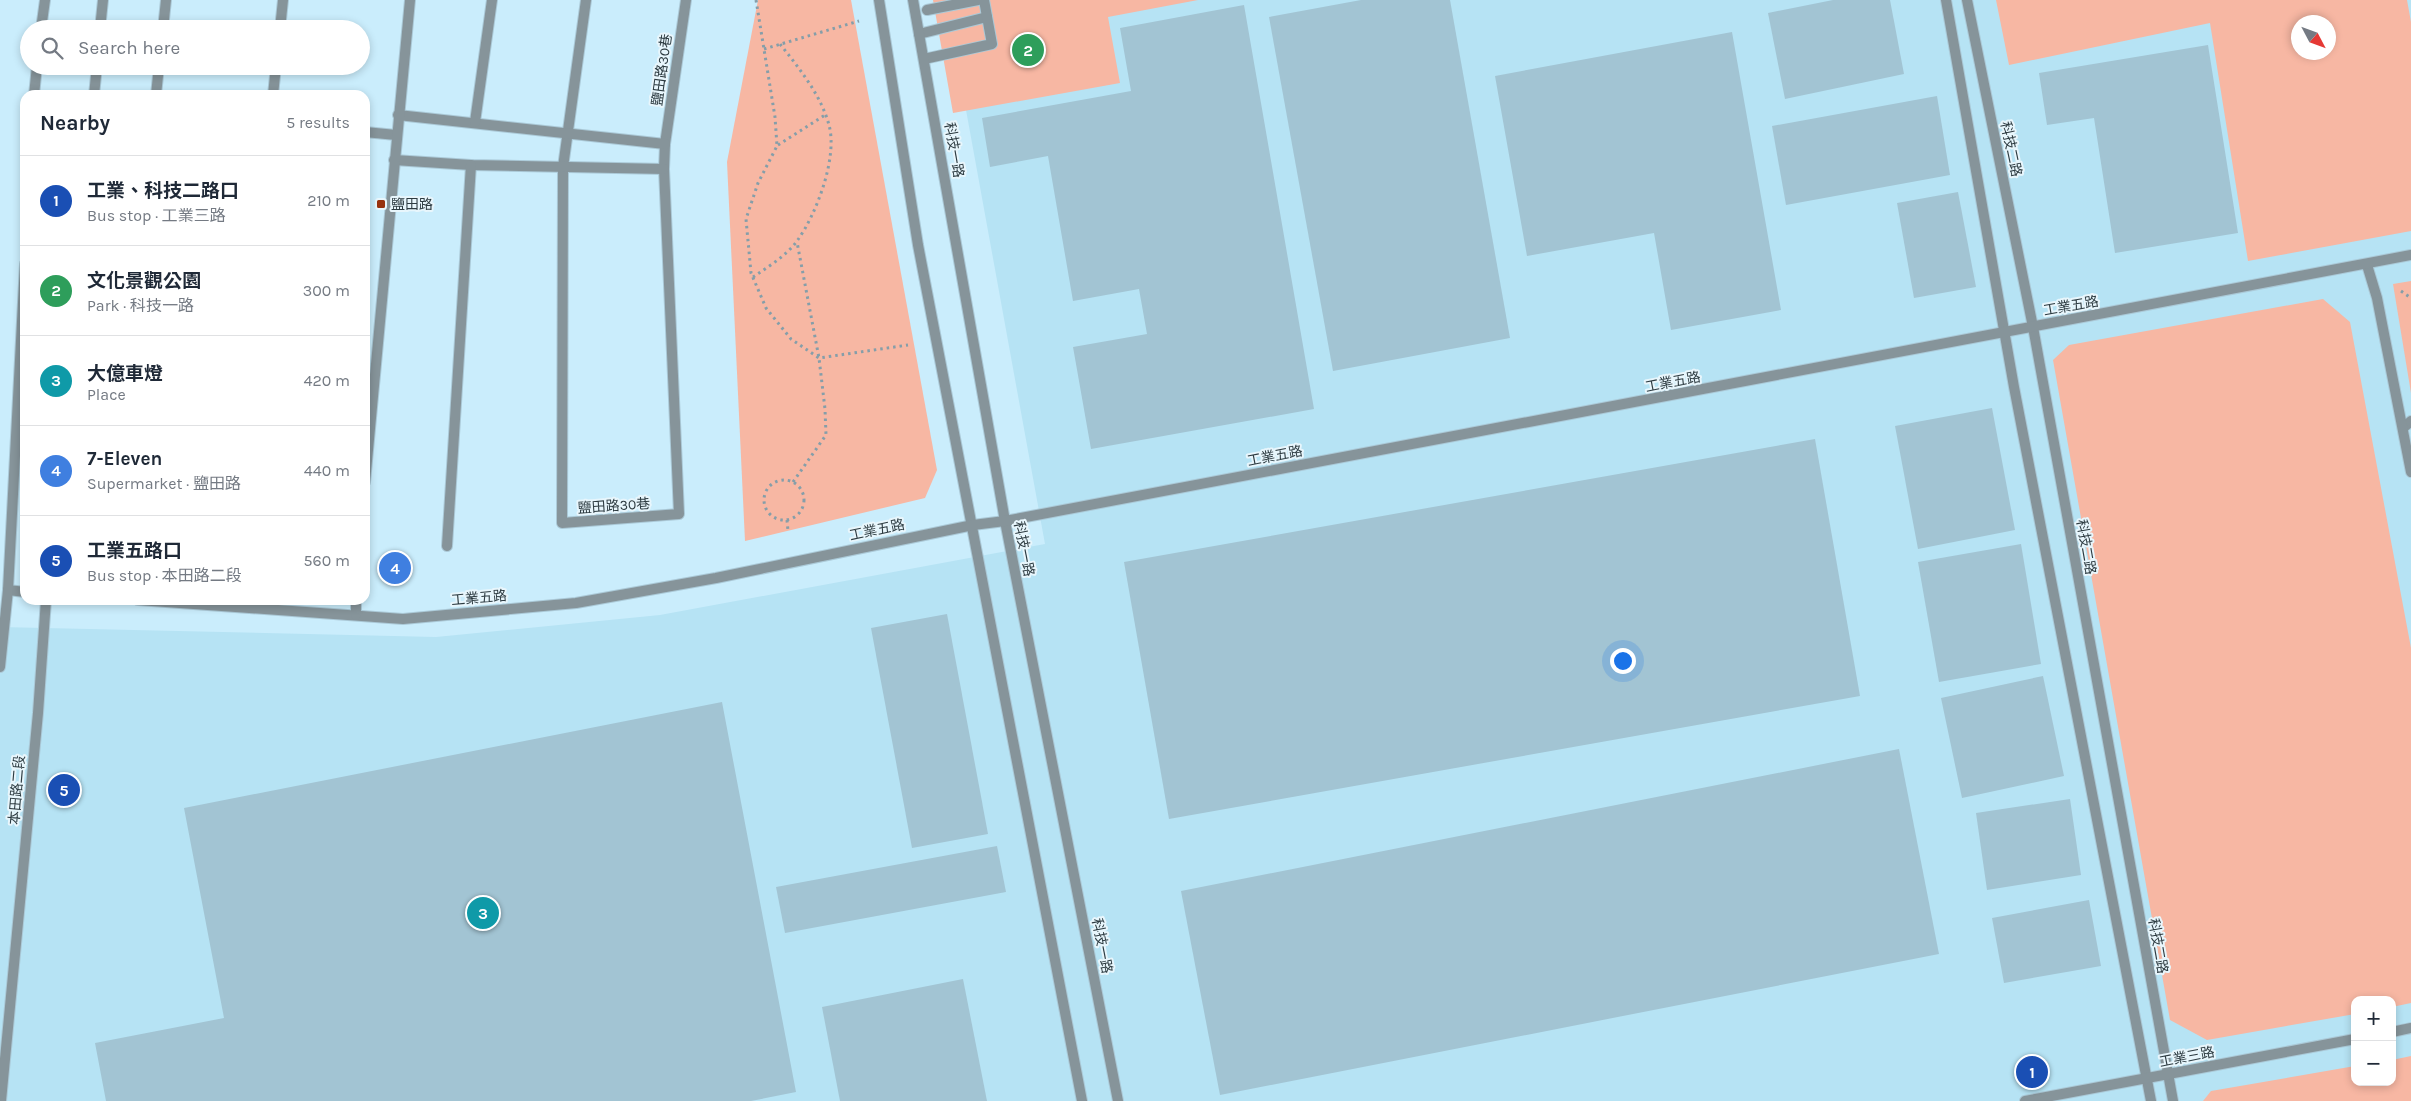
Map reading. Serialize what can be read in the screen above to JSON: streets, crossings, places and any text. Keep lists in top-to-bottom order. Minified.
{"streets":{"street":["鹽田路30巷","科技二路","科技一路","工業五路","本田路二段","工業三路"]},"crossings":[["科技二路","工業五路"],["科技二路","工業三路"],["科技一路","工業五路"]],"places":{"transit":["鹽田路"]},"north":"bottom right","page":{"search":"Search here","pins":["2","4","5","3","1"],"heading":["Nearby","5 results"],"list":[{"mark":"1","name":"工業、科技二路口","note":"Bus stop · 工業三路","value":"210 m"},{"mark":"2","name":"文化景觀公園","note":"Park · 科技一路","value":"300 m"},{"mark":"3","name":"大億車燈","note":"Place","value":"420 m"},{"mark":"4","name":"7-Eleven","note":"Supermarket · 鹽田路","value":"440 m"},{"mark":"5","name":"工業五路口","note":"Bus stop · 本田路二段","value":"560 m"}],"map_buttons":["+","−"]}}
